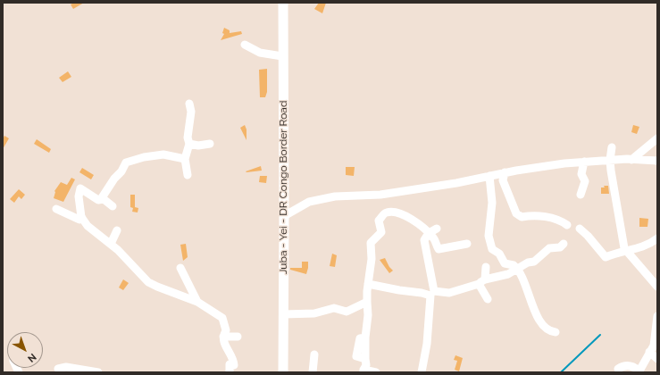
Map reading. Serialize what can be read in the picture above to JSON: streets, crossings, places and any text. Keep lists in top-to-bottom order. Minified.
{"streets":{"main road":["Juba - Yei - DR Congo Border Road"]},"north":"bottom right"}
